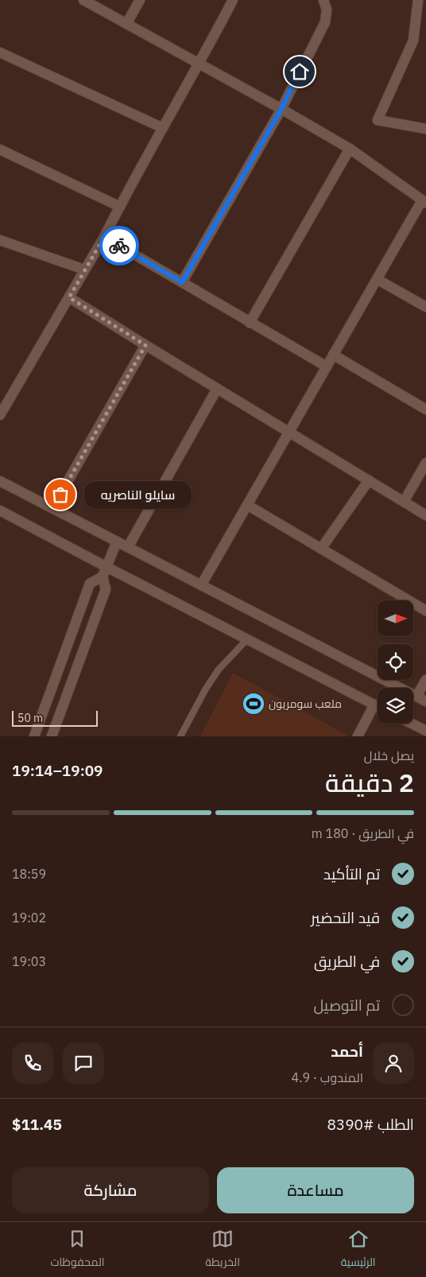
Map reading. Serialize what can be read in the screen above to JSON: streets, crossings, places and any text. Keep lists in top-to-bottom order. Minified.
{"places":{"other":["سايلو الناصريه"],"sports":["ملعب سومريون"]},"scale_bar":"50 m","north":"right","page":{"bubble":"سايلو الناصريه","scale":"50 m","heading":["2 دقيقة","يصل خلال","19:09–19:14"],"panel":["أحمد","المندوب · 4.9","الطلب #8390","$11.45"],"bar":"في الطريق · 180 m","list":[["تم التأكيد","18:59"],["قيد التحضير","19:02"],["في الطريق","19:03"],"تم التوصيل"],"buttons":["مساعدة","مشاركة"],"tabs":["الرئيسية","الخريطة","المحفوظات"]}}
